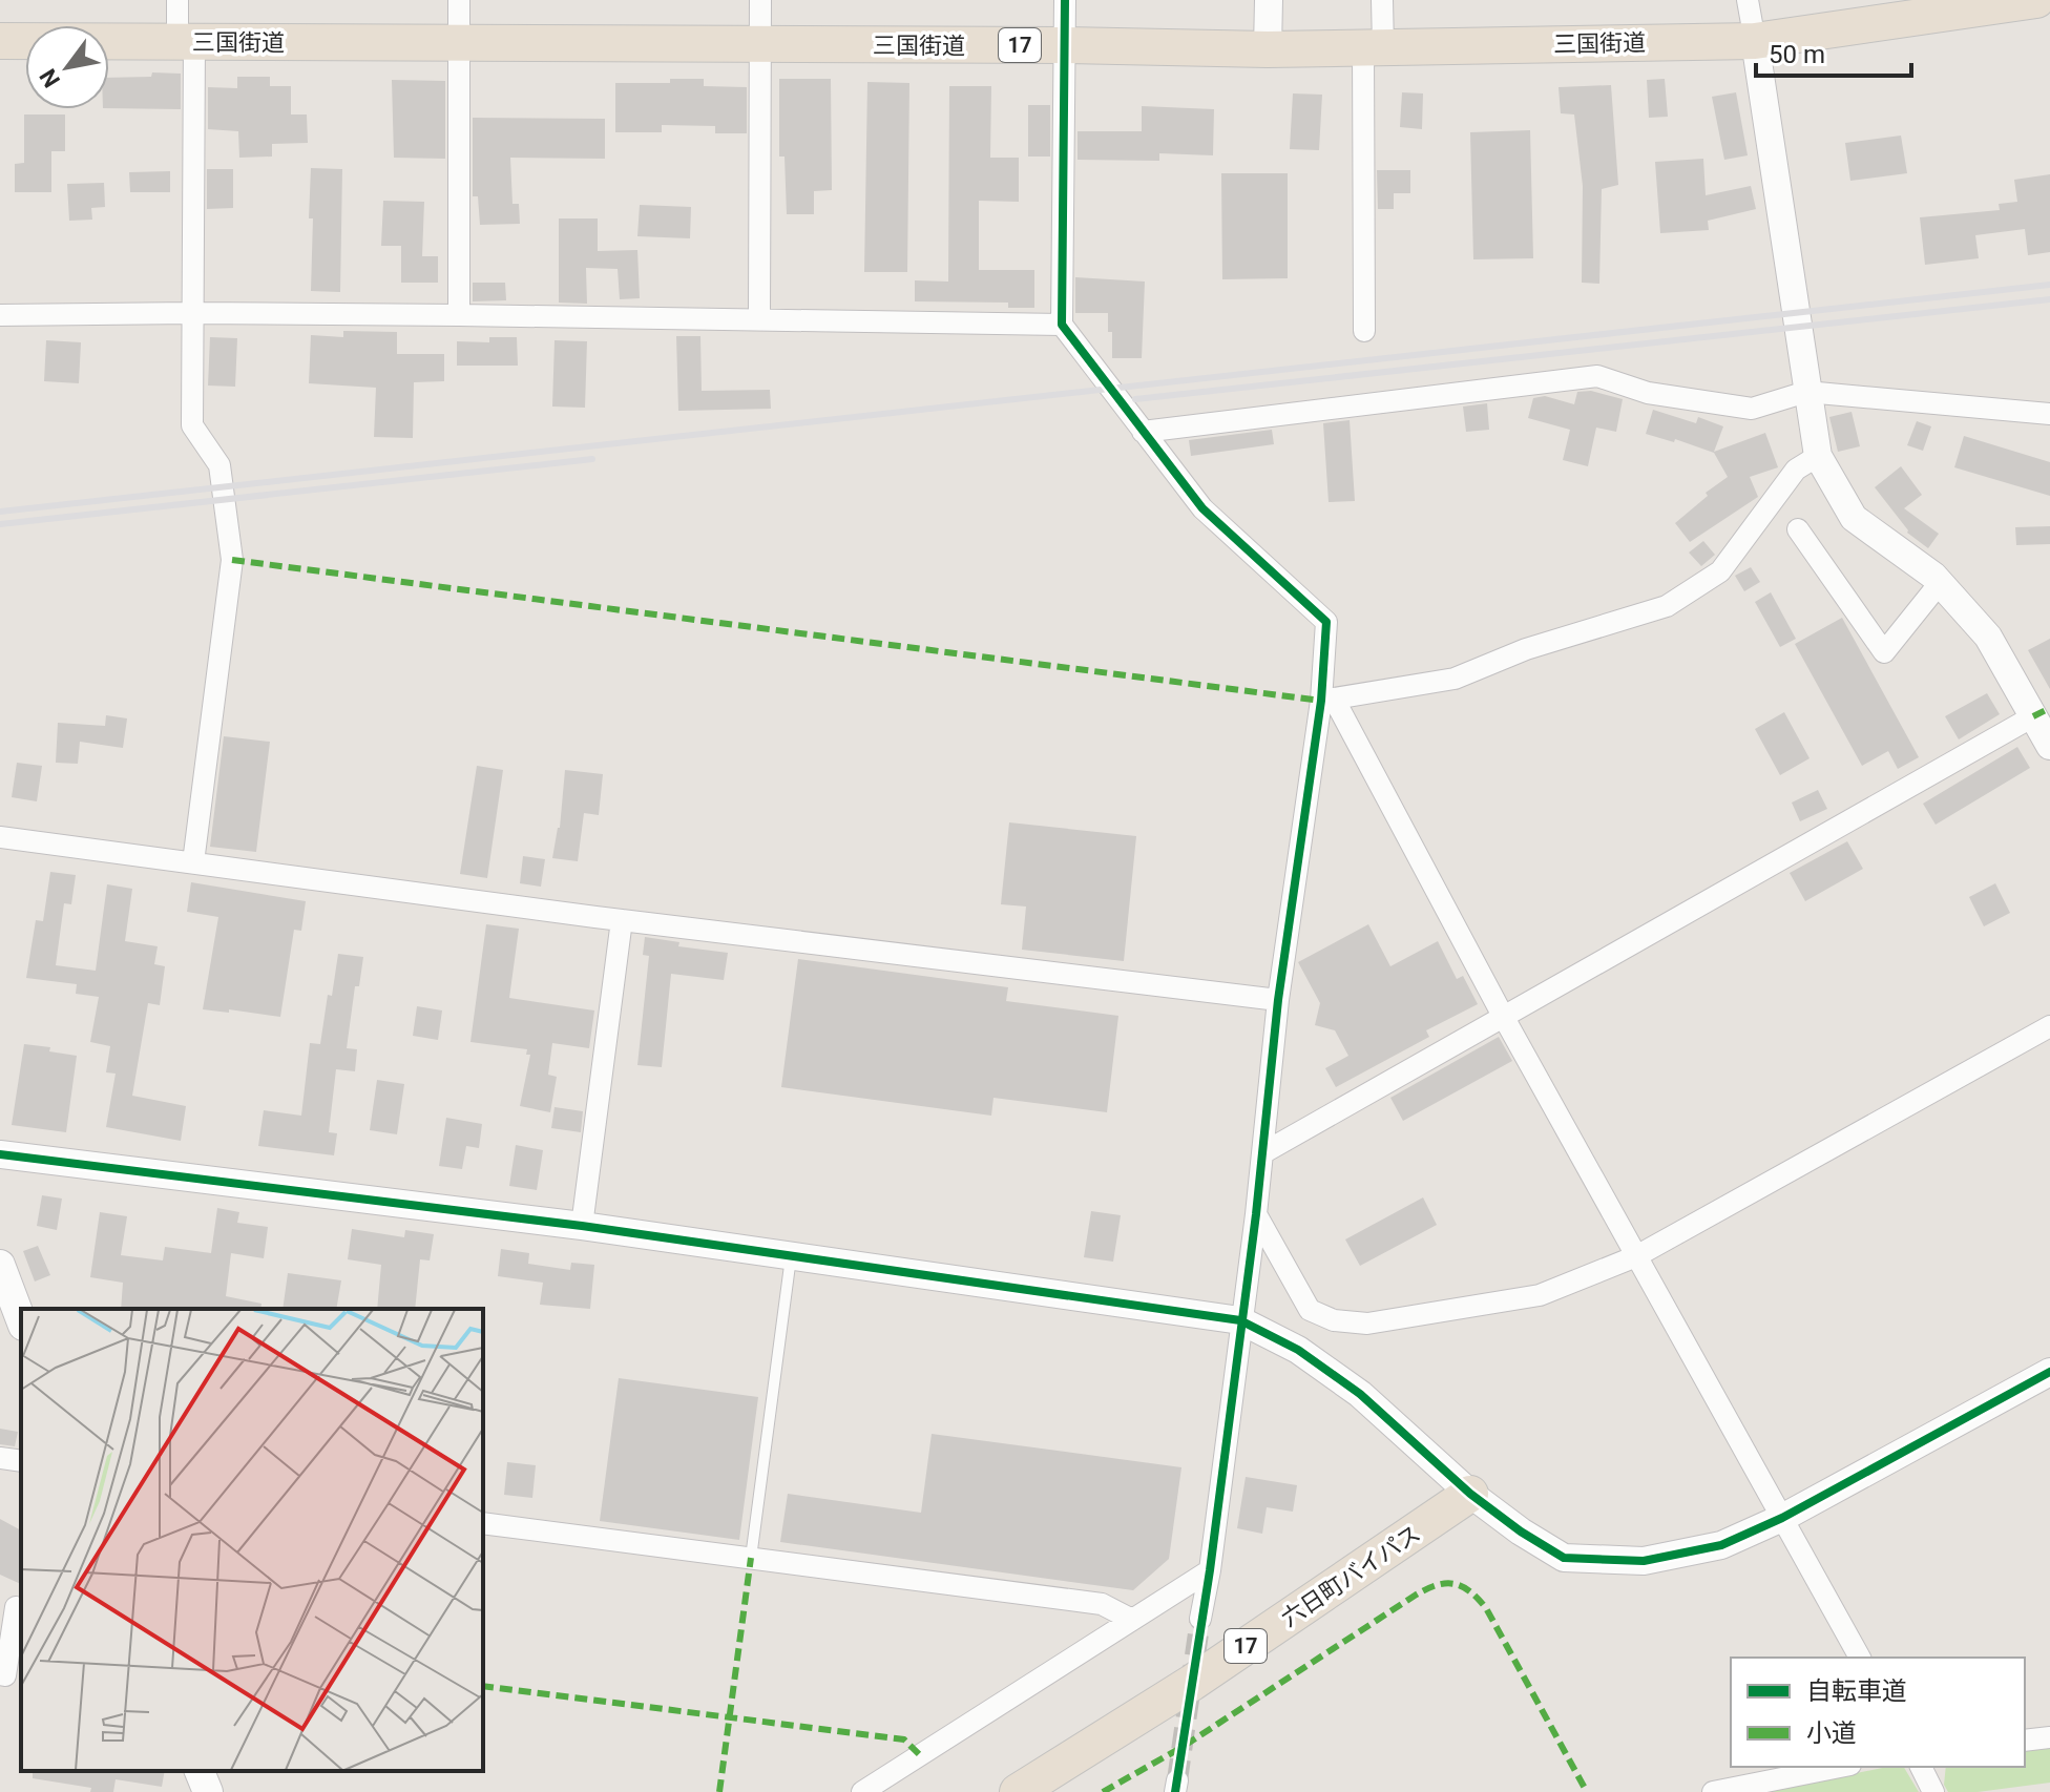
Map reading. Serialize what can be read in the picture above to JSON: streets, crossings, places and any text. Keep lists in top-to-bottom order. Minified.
{"streets":{"highway":["三国街道","17","六日町バイパス"]},"legend":["自転車道","小道"],"scale_bar":"50 m","north":"bottom left"}
